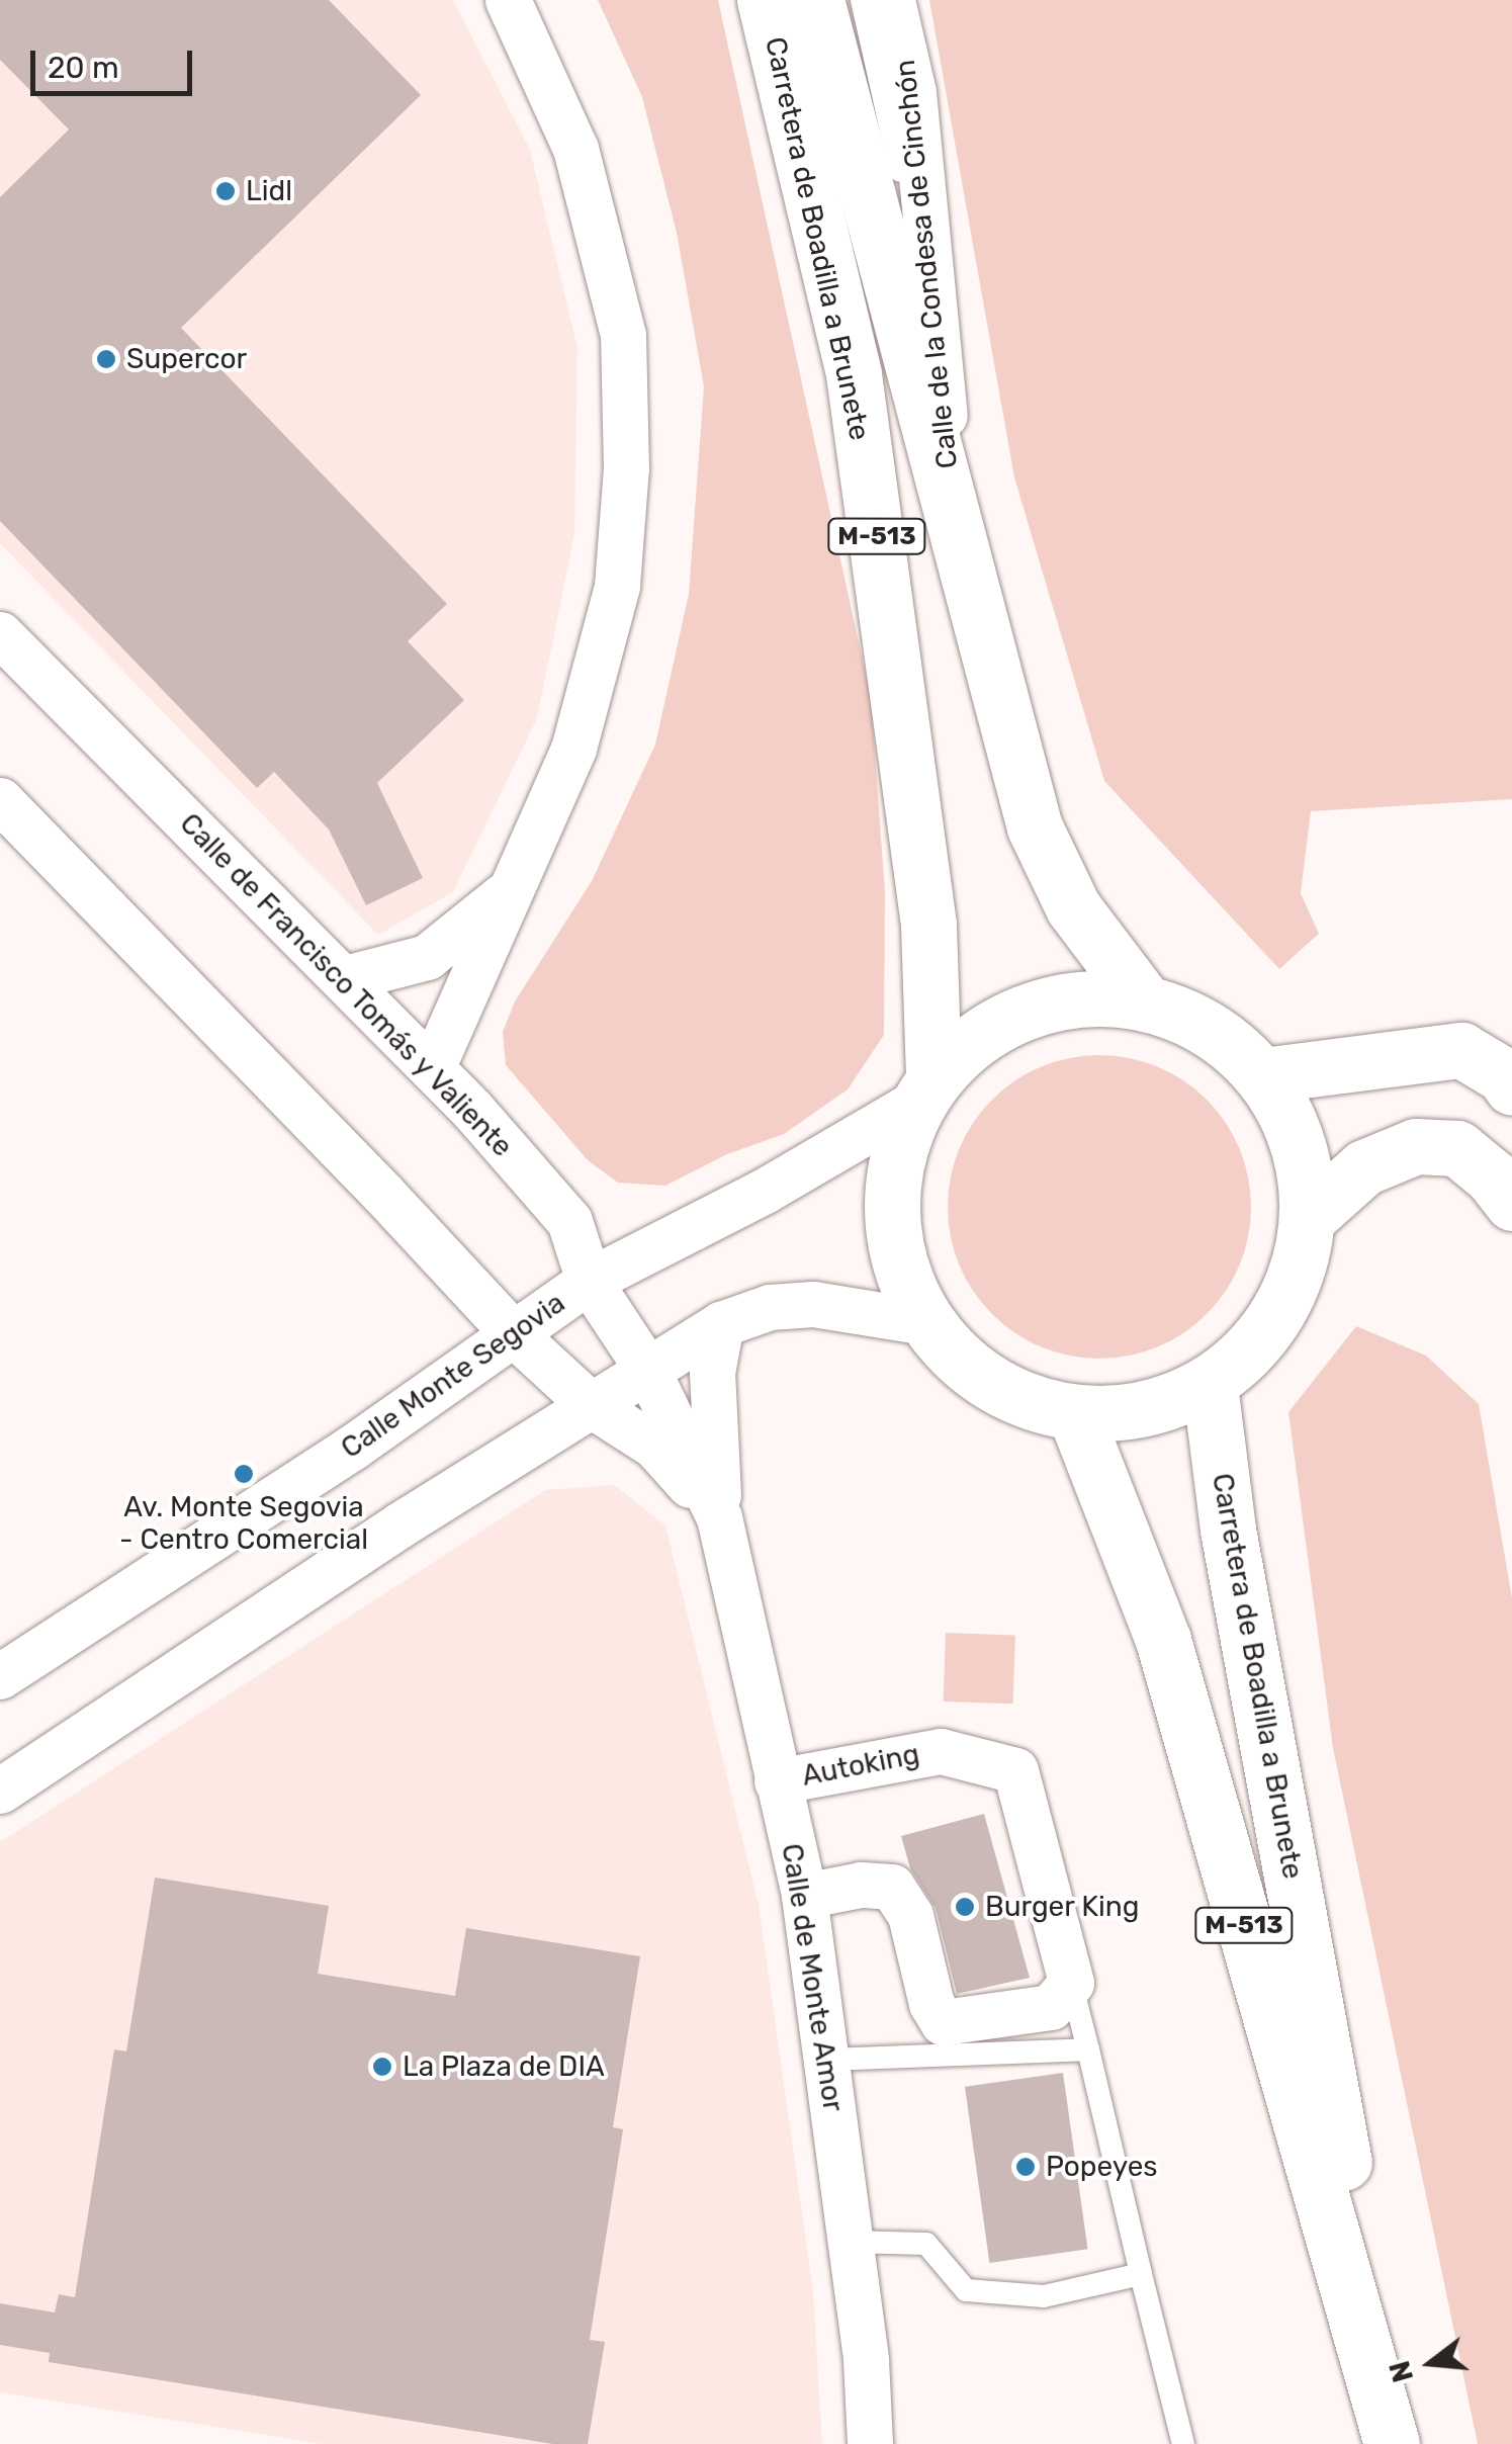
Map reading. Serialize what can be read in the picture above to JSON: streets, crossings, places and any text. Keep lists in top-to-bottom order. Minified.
{"streets":{"main road":["Carretera de Boadilla a Brunete","M-513"],"street":["Calle de la Condesa de Cinchón","Calle de Francisco Tomás y Valiente","Calle Monte Segovia","Autoking","Calle de Monte Amor"]},"crossings":[["Carretera de Boadilla a Brunete","Calle de la Condesa de Cinchón"],["Carretera de Boadilla a Brunete","M-513"],["Carretera de Boadilla a Brunete","Calle Monte Segovia"],["M-513","Calle Monte Segovia"],["Calle de Francisco Tomás y Valiente","Calle Monte Segovia"],["Calle de Francisco Tomás y Valiente","Calle de Monte Amor"],["Autoking","Calle de Monte Amor"]],"places":["Lidl","Supercor","Av. Monte Segovia - Centro Comercial","Burger King","La Plaza de DIA","Popeyes"],"scale_bar":"20 m","north":"left"}
